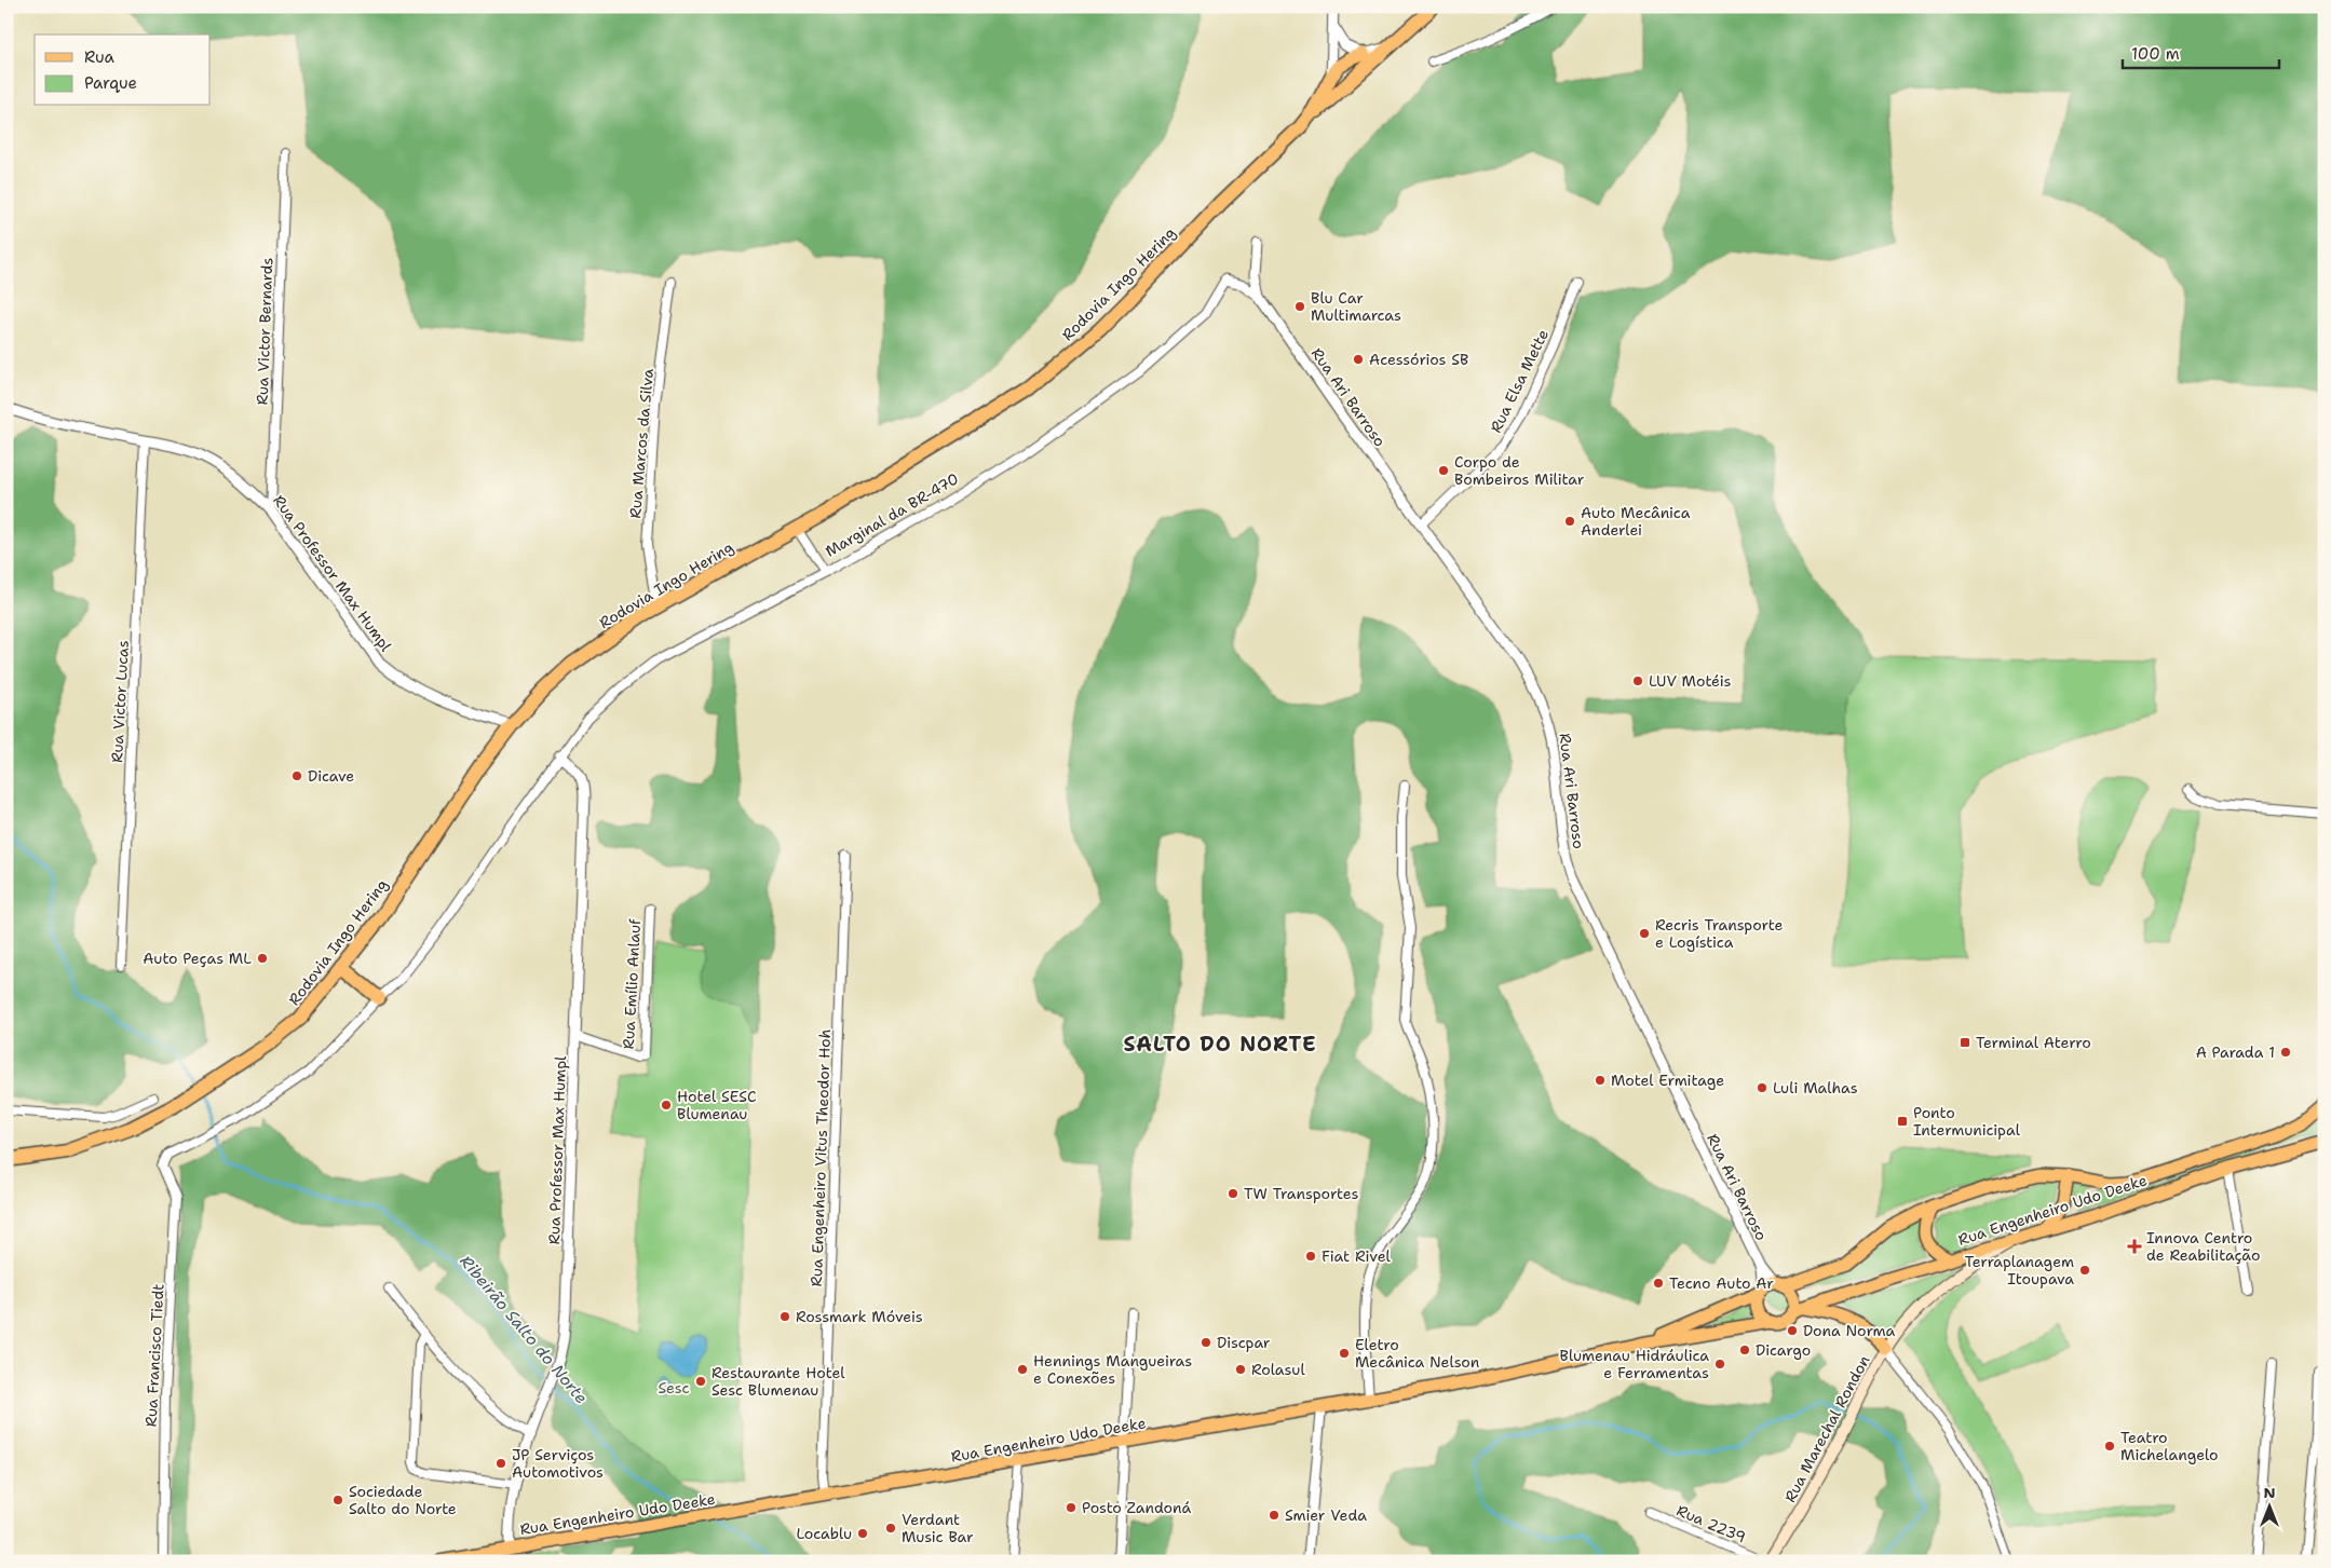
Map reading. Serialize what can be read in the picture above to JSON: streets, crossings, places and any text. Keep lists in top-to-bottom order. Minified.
{"streets":{"highway":["Rodovia Ingo Hering"],"main road":["Rua Engenheiro Udo Deeke","Rua Marechal Rondon"],"street":["Rua Victor Bernards","Rua Elsa Mette","Rua Ari Barroso","Rua Marcos da Silva","Marginal da BR-470","Rua Professor Max Humpl","Rua Victor Lucas","Rua Emílio Anlauf","Rua Engenheiro Vitus Theodor Hoh","Rua Francisco Tiedt","Rua 2239"]},"crossings":[["Rodovia Ingo Hering","Rua Marcos da Silva"],["Rodovia Ingo Hering","Rua Professor Max Humpl"],["Rua Victor Bernards","Rua Professor Max Humpl"],["Rua Elsa Mette","Rua Ari Barroso"],["Rua Ari Barroso","Marginal da BR-470"],["Rua Ari Barroso","Rua Engenheiro Udo Deeke"],["Marginal da BR-470","Rua Professor Max Humpl"],["Marginal da BR-470","Rua Francisco Tiedt"],["Rua Professor Max Humpl","Rua Victor Lucas"],["Rua Professor Max Humpl","Rua Emílio Anlauf"],["Rua Professor Max Humpl","Rua Engenheiro Udo Deeke"],["Rua Engenheiro Vitus Theodor Hoh","Rua Engenheiro Udo Deeke"],["Rua Engenheiro Udo Deeke","Rua Marechal Rondon"]],"districts":["SALTO DO NORTE"],"water":["Ribeirão Salto do Norte"],"parks":["Sesc"],"places":{"other":["Blu Car Multimarcas","Acessórios SB","Corpo de Bombeiros Militar","Auto Mecânica Anderlei","LUV Motéis","Dicave","Recris Transporte e Logística","Auto Peças ML","A Parada 1","Motel Ermitage","Luli Malhas","Hotel SESC Blumenau","TW Transportes","Fiat Rivel","Terraplanagem Itoupava","Tecno Auto Ar","Rossmark Móveis","Dona Norma","Discpar","Dicargo","Eletro Mecânica Nelson","Blumenau Hidráulica e Ferramentas","Hennings Mangueiras e Conexões","Rolasul","Restaurante Hotel Sesc Blumenau","Teatro Michelangelo","JP Serviços Automotivos","Sociedade Salto do Norte","Posto Zandoná","Smier Veda","Verdant Music Bar","Locablu"],"transit":["Terminal Aterro","Ponto Intermunicipal"],"health":["Innova Centro de Reabilitação"]},"legend":["Rua","Parque"],"scale_bar":"100 m","north":"top"}
